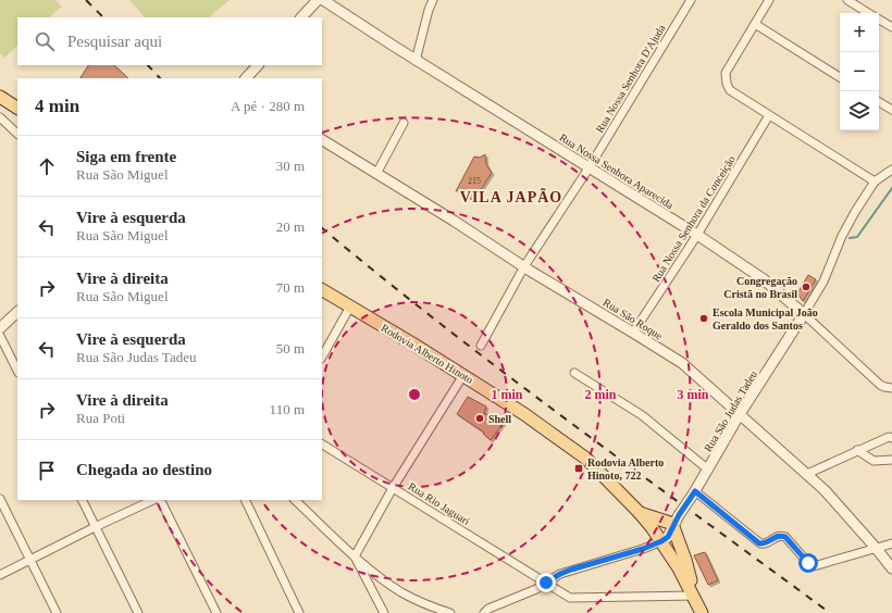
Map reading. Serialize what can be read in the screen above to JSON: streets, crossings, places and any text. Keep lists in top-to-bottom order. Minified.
{"streets":{"main road":["Rodovia Alberto Hinoto"],"street":["Rua Nossa Senhora D'Ajuda","Rua Nossa Senhora Aparecida","Rua Nossa Senhora da Conceição","Rua São Roque","Rua São Judas Tadeu","Rua Rio Jaguari"]},"crossings":[["Rua Nossa Senhora D'Ajuda","Rua Nossa Senhora Aparecida"],["Rua Nossa Senhora D'Ajuda","Rua São Roque"],["Rua Nossa Senhora Aparecida","Rua Nossa Senhora da Conceição"],["Rua Nossa Senhora Aparecida","Rua São Judas Tadeu"],["Rua Nossa Senhora da Conceição","Rua São Roque"],["Rua São Roque","Rua São Judas Tadeu"],["Rodovia Alberto Hinoto","Rua São Judas Tadeu"],["Rodovia Alberto Hinoto","Rua Rio Jaguari"]],"districts":["VILA JAPÃO"],"places":{"other":["Congregação Cristã no Brasil","Escola Municipal João Geraldo dos Santos","Shell"],"transit":["Rodovia Alberto Hinoto, 722"]},"house_numbers":["215"],"page":{"map_buttons":["+","−"],"search":"Pesquisar aqui","heading":["4 min","A pé · 280 m"],"list":[["Siga em frente","Rua São Miguel","30 m"],["Vire à esquerda","Rua São Miguel","20 m"],["Vire à direita","Rua São Miguel","70 m"],["Vire à esquerda","Rua São Judas Tadeu","50 m"],["Vire à direita","Rua Poti","110 m"],"Chegada ao destino"]},"rings":["1 min","2 min","3 min"]}
